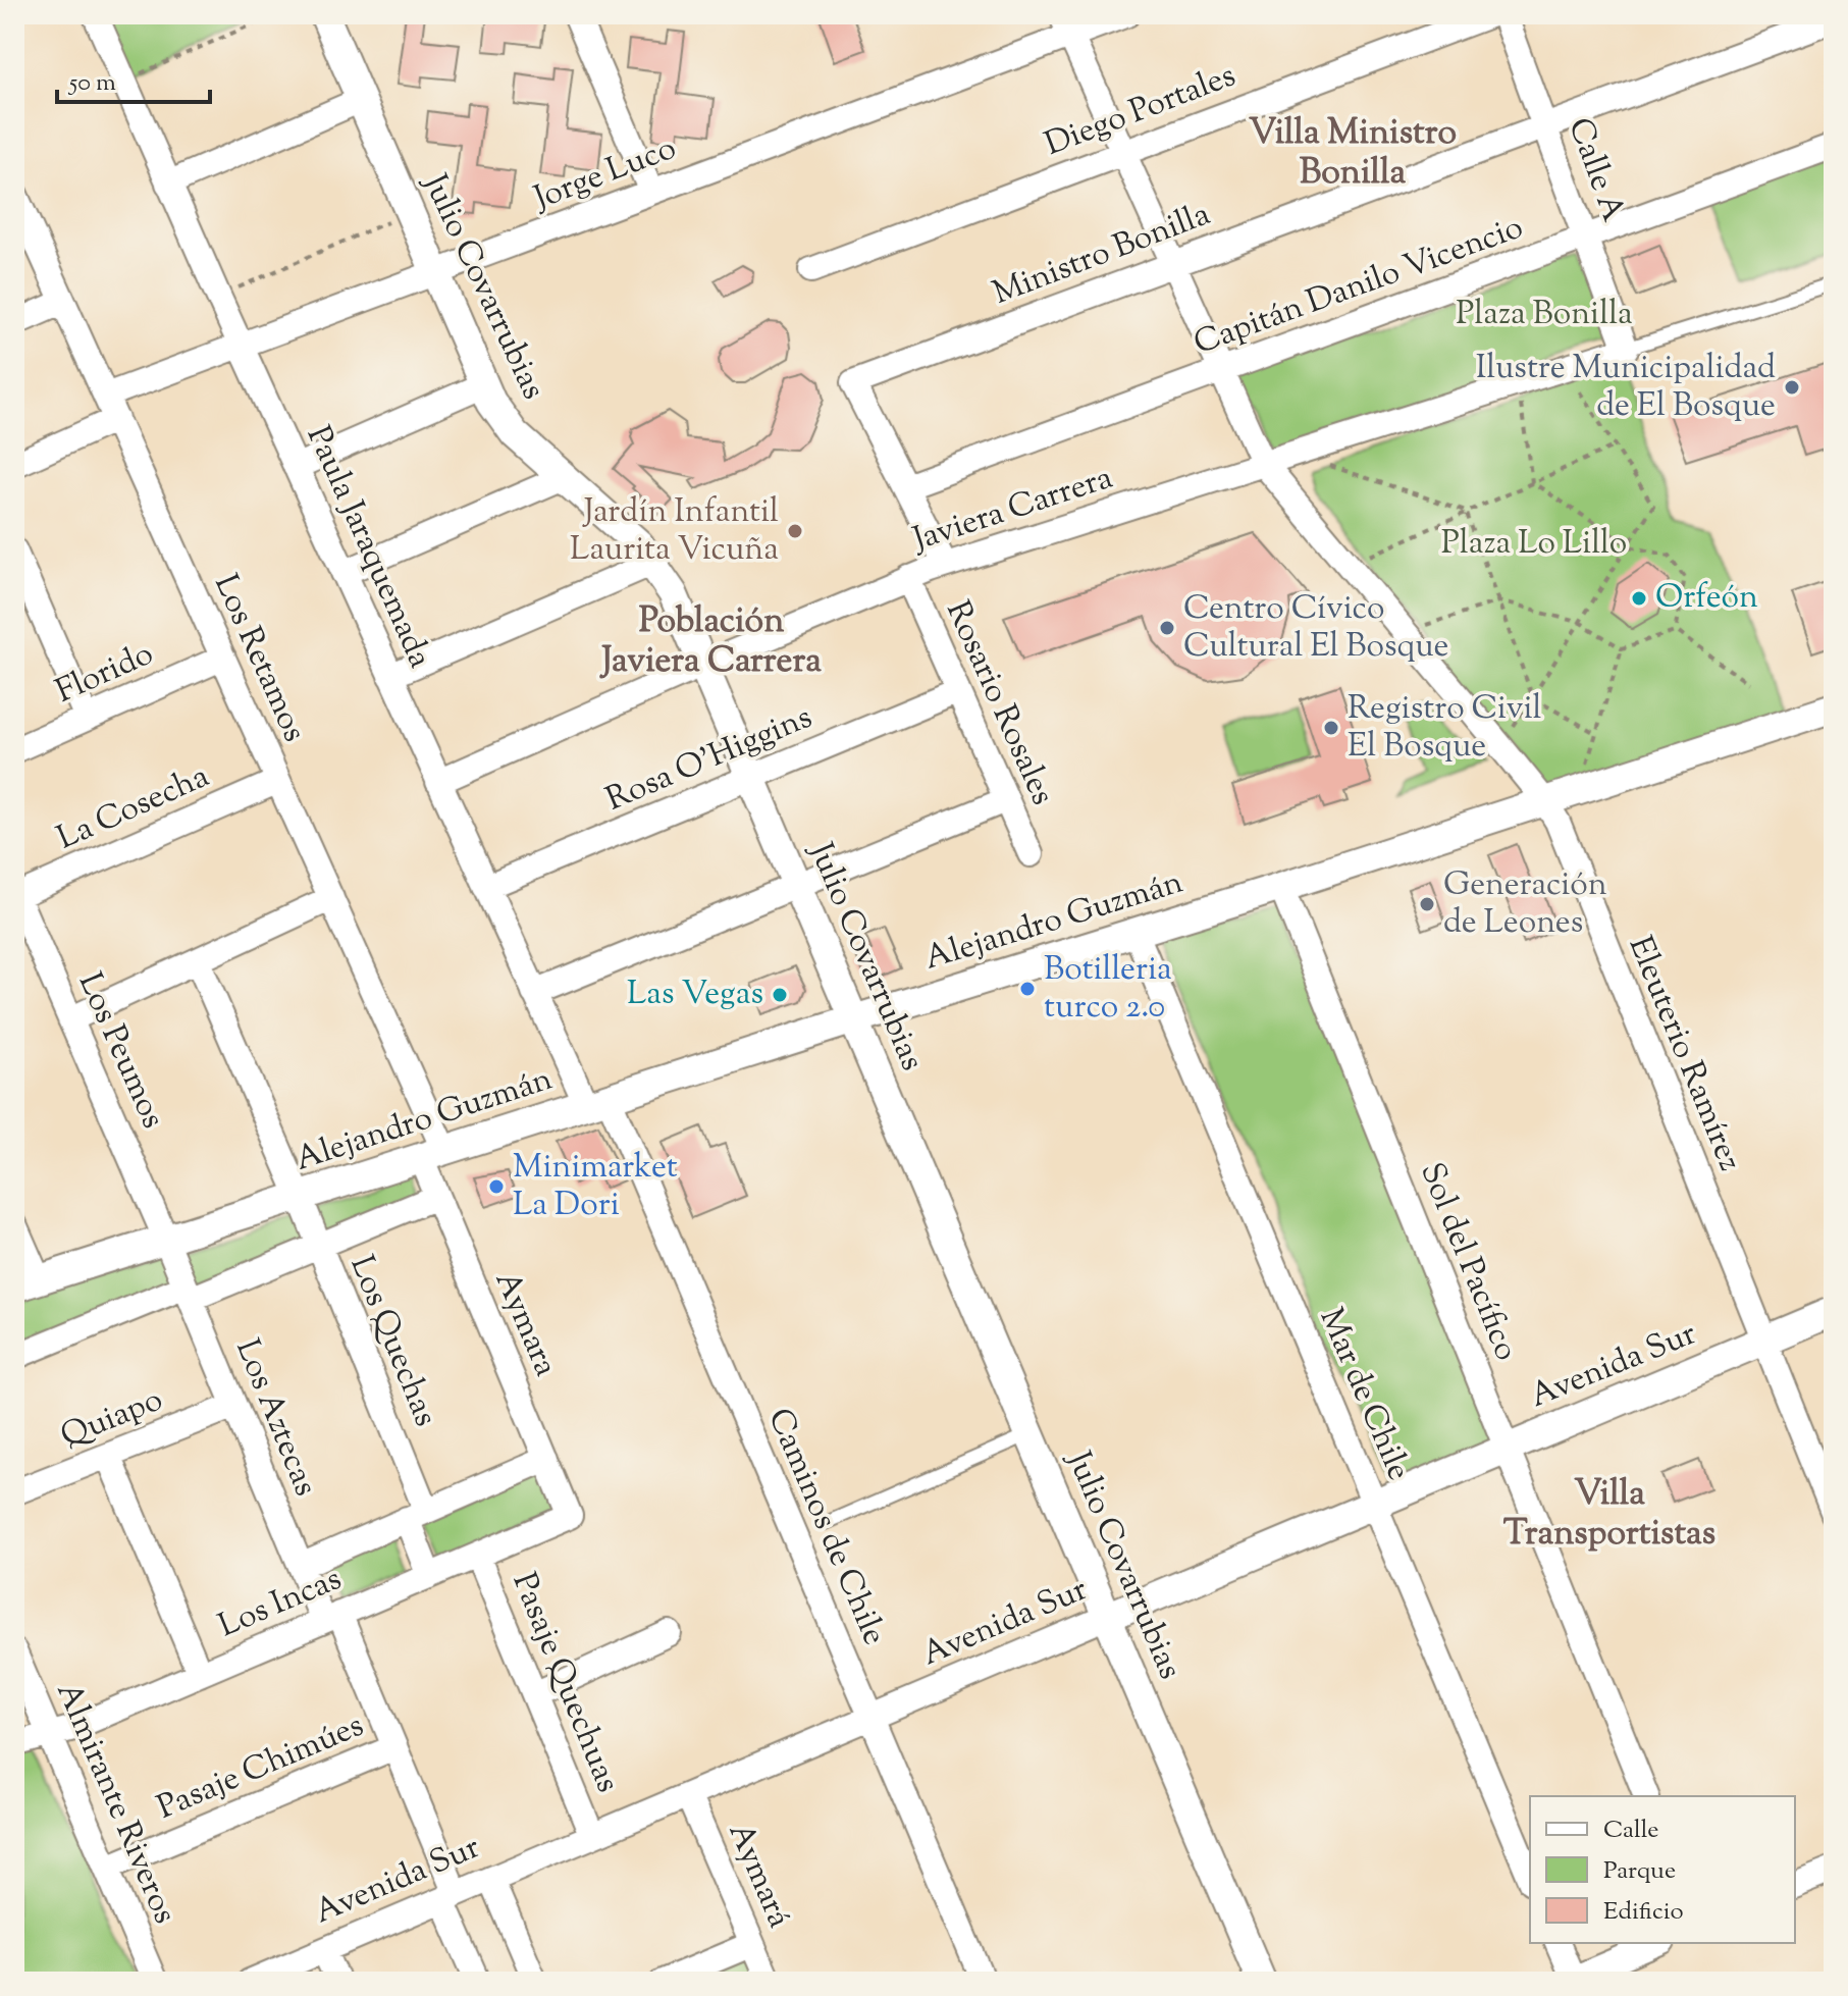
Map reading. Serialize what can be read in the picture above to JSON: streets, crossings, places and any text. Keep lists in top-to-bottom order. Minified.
{"streets":{"street":["Diego Portales","Calle A","Jorge Luco","Ministro Bonilla","Capitán Danilo Vicencio","Julio Covarrubias","Javiera Carrera","Paula Jaraquemada","Los Retamos","Florido","Rosario Rosales","Rosa O'Higgins","La Cosecha","Alejandro Guzmán","Los Peumos","Eleuterio Ramírez","Sol del Pacífico","Aymara","Los Quechas","Avenida Sur","Mar de Chile","Los Aztecas","Quiapo","Caminos de Chile","Los Incas","Pasaje Quechuas","Pasaje Chimúes","Almirante Riveros","Aymará"]},"crossings":[["Diego Portales","Eleuterio Ramírez"],["Calle A","Ministro Bonilla"],["Calle A","Capitán Danilo Vicencio"],["Calle A","Javiera Carrera"],["Jorge Luco","Julio Covarrubias"],["Jorge Luco","Paula Jaraquemada"],["Jorge Luco","Los Retamos"],["Jorge Luco","Eleuterio Ramírez"],["Ministro Bonilla","Capitán Danilo Vicencio"],["Ministro Bonilla","Eleuterio Ramírez"],["Capitán Danilo Vicencio","Eleuterio Ramírez"],["Julio Covarrubias","Javiera Carrera"],["Julio Covarrubias","Rosa O'Higgins"],["Julio Covarrubias","Alejandro Guzmán"],["Julio Covarrubias","Avenida Sur"],["Javiera Carrera","Paula Jaraquemada"],["Javiera Carrera","Rosario Rosales"],["Javiera Carrera","Eleuterio Ramírez"],["Paula Jaraquemada","Rosa O'Higgins"],["Paula Jaraquemada","Alejandro Guzmán"],["Paula Jaraquemada","Caminos de Chile"],["Los Retamos","Florido"],["Los Retamos","La Cosecha"],["Los Retamos","Alejandro Guzmán"],["Los Retamos","Aymara"],["Rosario Rosales","Rosa O'Higgins"],["La Cosecha","Los Peumos"],["Alejandro Guzmán","Los Peumos"],["Alejandro Guzmán","Eleuterio Ramírez"],["Alejandro Guzmán","Sol del Pacífico"],["Alejandro Guzmán","Aymara"],["Alejandro Guzmán","Los Quechas"],["Alejandro Guzmán","Mar de Chile"],["Alejandro Guzmán","Los Aztecas"],["Alejandro Guzmán","Caminos de Chile"],["Los Peumos","Los Aztecas"],["Eleuterio Ramírez","Avenida Sur"],["Sol del Pacífico","Avenida Sur"],["Aymara","Los Incas"],["Los Quechas","Los Incas"],["Avenida Sur","Mar de Chile"],["Avenida Sur","Los Aztecas"],["Avenida Sur","Caminos de Chile"],["Avenida Sur","Pasaje Quechuas"],["Avenida Sur","Aymará"],["Los Aztecas","Quiapo"],["Los Aztecas","Los Incas"],["Los Aztecas","Pasaje Chimúes"],["Los Incas","Pasaje Quechuas"],["Los Incas","Almirante Riveros"],["Pasaje Chimúes","Almirante Riveros"]],"districts":["Villa Ministro Bonilla","Población Javiera Carrera","Villa Transportistas"],"parks":["Plaza Bonilla","Plaza Lo Lillo"],"places":["Ilustre Municipalidad de El Bosque","Jardín Infantil Laurita Vicuña","Orfeón","Centro Cívico Cultural El Bosque","Registro Civil El Bosque","Generación de Leones","Botilleria turco 2.0","Las Vegas","Minimarket La Dori"],"legend":["Calle","Parque","Edificio"],"scale_bar":"50 m"}
